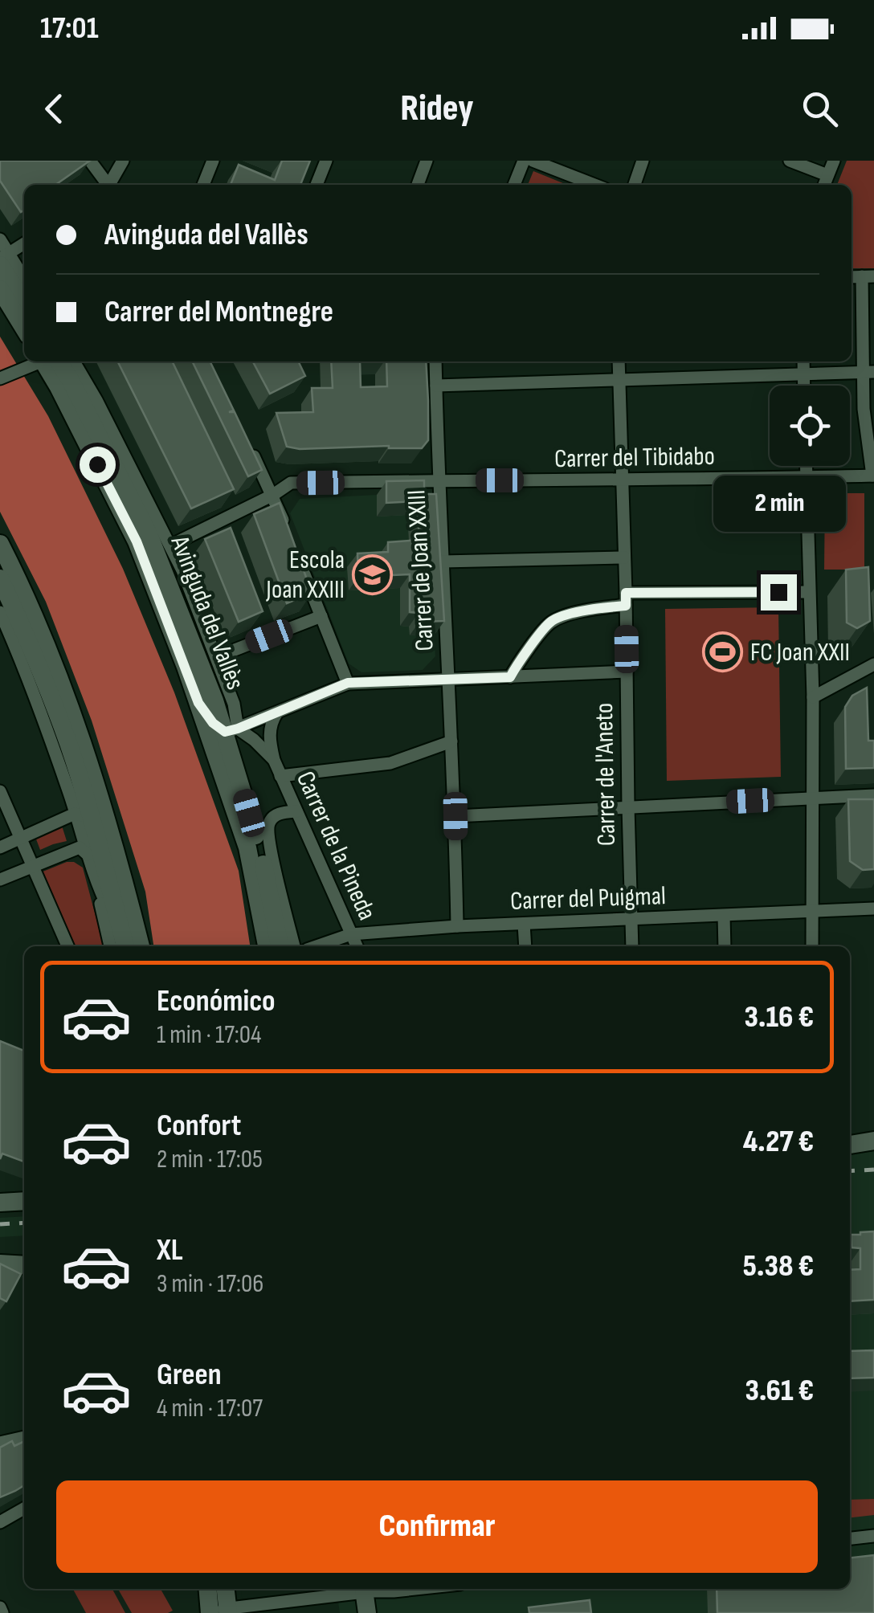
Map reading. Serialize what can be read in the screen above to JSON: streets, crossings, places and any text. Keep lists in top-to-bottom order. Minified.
{"streets":{"main road":["Avinguda del Vallès"],"street":["Carrer del Tibidabo","Carrer de Joan XXIII","Carrer de l'Aneto","Carrer de la Pineda","Carrer del Puigmal"]},"crossings":[["Carrer del Tibidabo","Carrer de Joan XXIII"],["Carrer del Tibidabo","Avinguda del Vallès"],["Carrer del Tibidabo","Carrer de l'Aneto"],["Carrer de Joan XXIII","Carrer del Puigmal"],["Avinguda del Vallès","Carrer de la Pineda"],["Carrer de l'Aneto","Carrer del Puigmal"],["Carrer de la Pineda","Carrer del Puigmal"]],"places":{"school or university":["Escola Joan XXIII"],"sports":["FC Joan XXII"]},"page":{"status":"17:01","header":"Ridey","banner":["Avinguda del Vallès","Carrer del Montnegre"],"bubble":"2 min","list":[{"name":"Económico","note":"1 min · 17:04","value":"3.16 €"},{"name":"Confort","note":"2 min · 17:05","value":"4.27 €"},{"name":"XL","note":"3 min · 17:06","value":"5.38 €"},{"name":"Green","note":"4 min · 17:07","value":"3.61 €"}],"buttons":"Confirmar"}}
